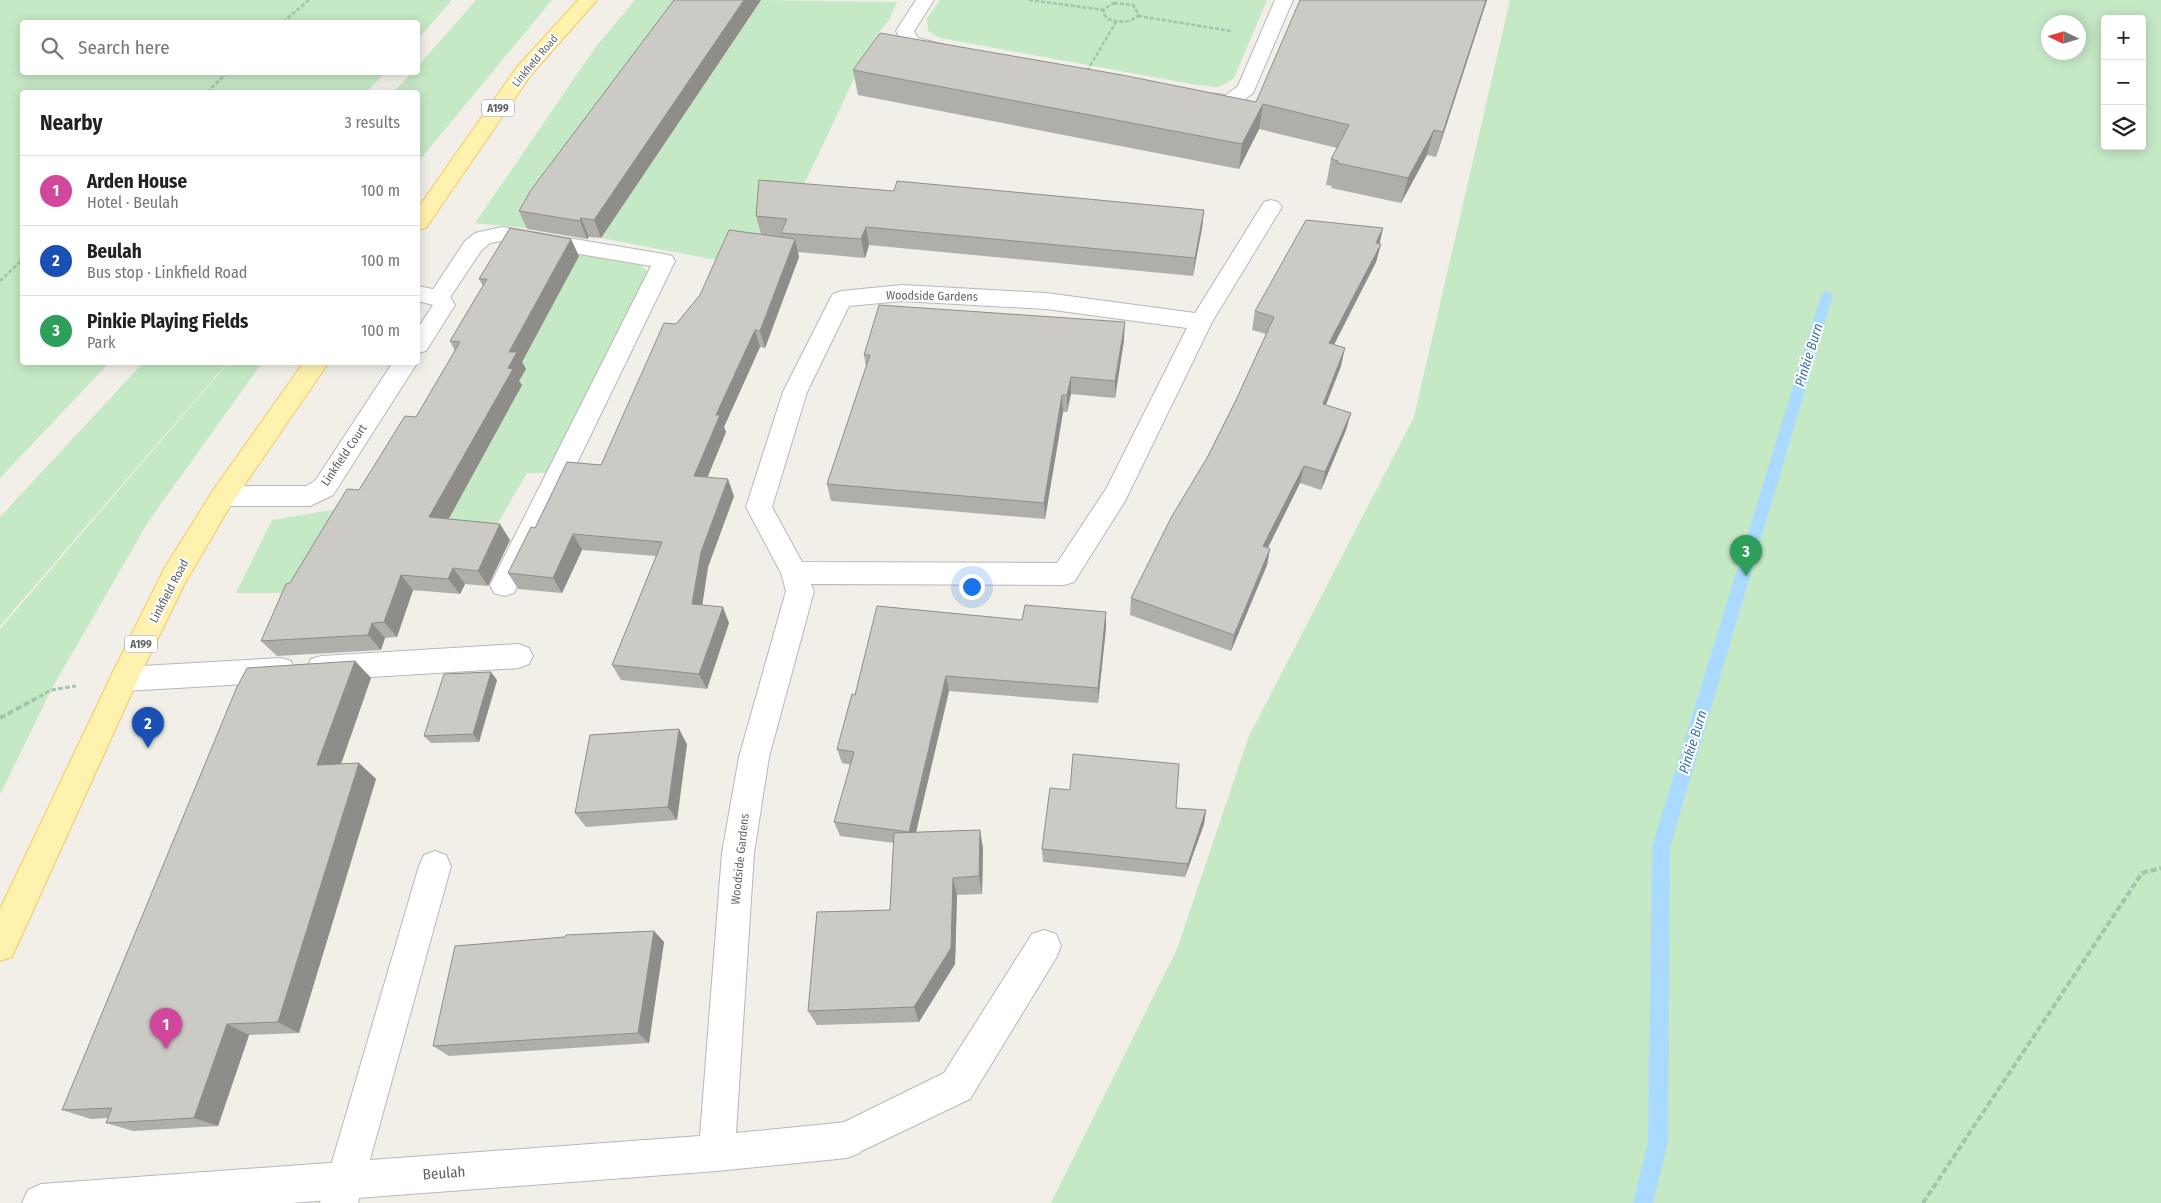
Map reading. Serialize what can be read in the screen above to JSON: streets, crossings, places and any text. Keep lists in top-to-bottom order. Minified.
{"streets":{"main road":["Linkfield Road","A199"],"street":["Woodside Gardens","Linkfield Court","Beulah"]},"crossings":[["Linkfield Road","Linkfield Court"],["Woodside Gardens","Beulah"]],"water":["Pinkie Burn"],"north":"left","page":{"map_buttons":["+","−"],"search":"Search here","heading":["Nearby","3 results"],"list":[{"mark":"1","name":"Arden House","note":"Hotel · Beulah","value":"100 m"},{"mark":"2","name":"Beulah","note":"Bus stop · Linkfield Road","value":"100 m"},{"mark":"3","name":"Pinkie Playing Fields","note":"Park","value":"100 m"}],"pins":["3","2","1"]}}
